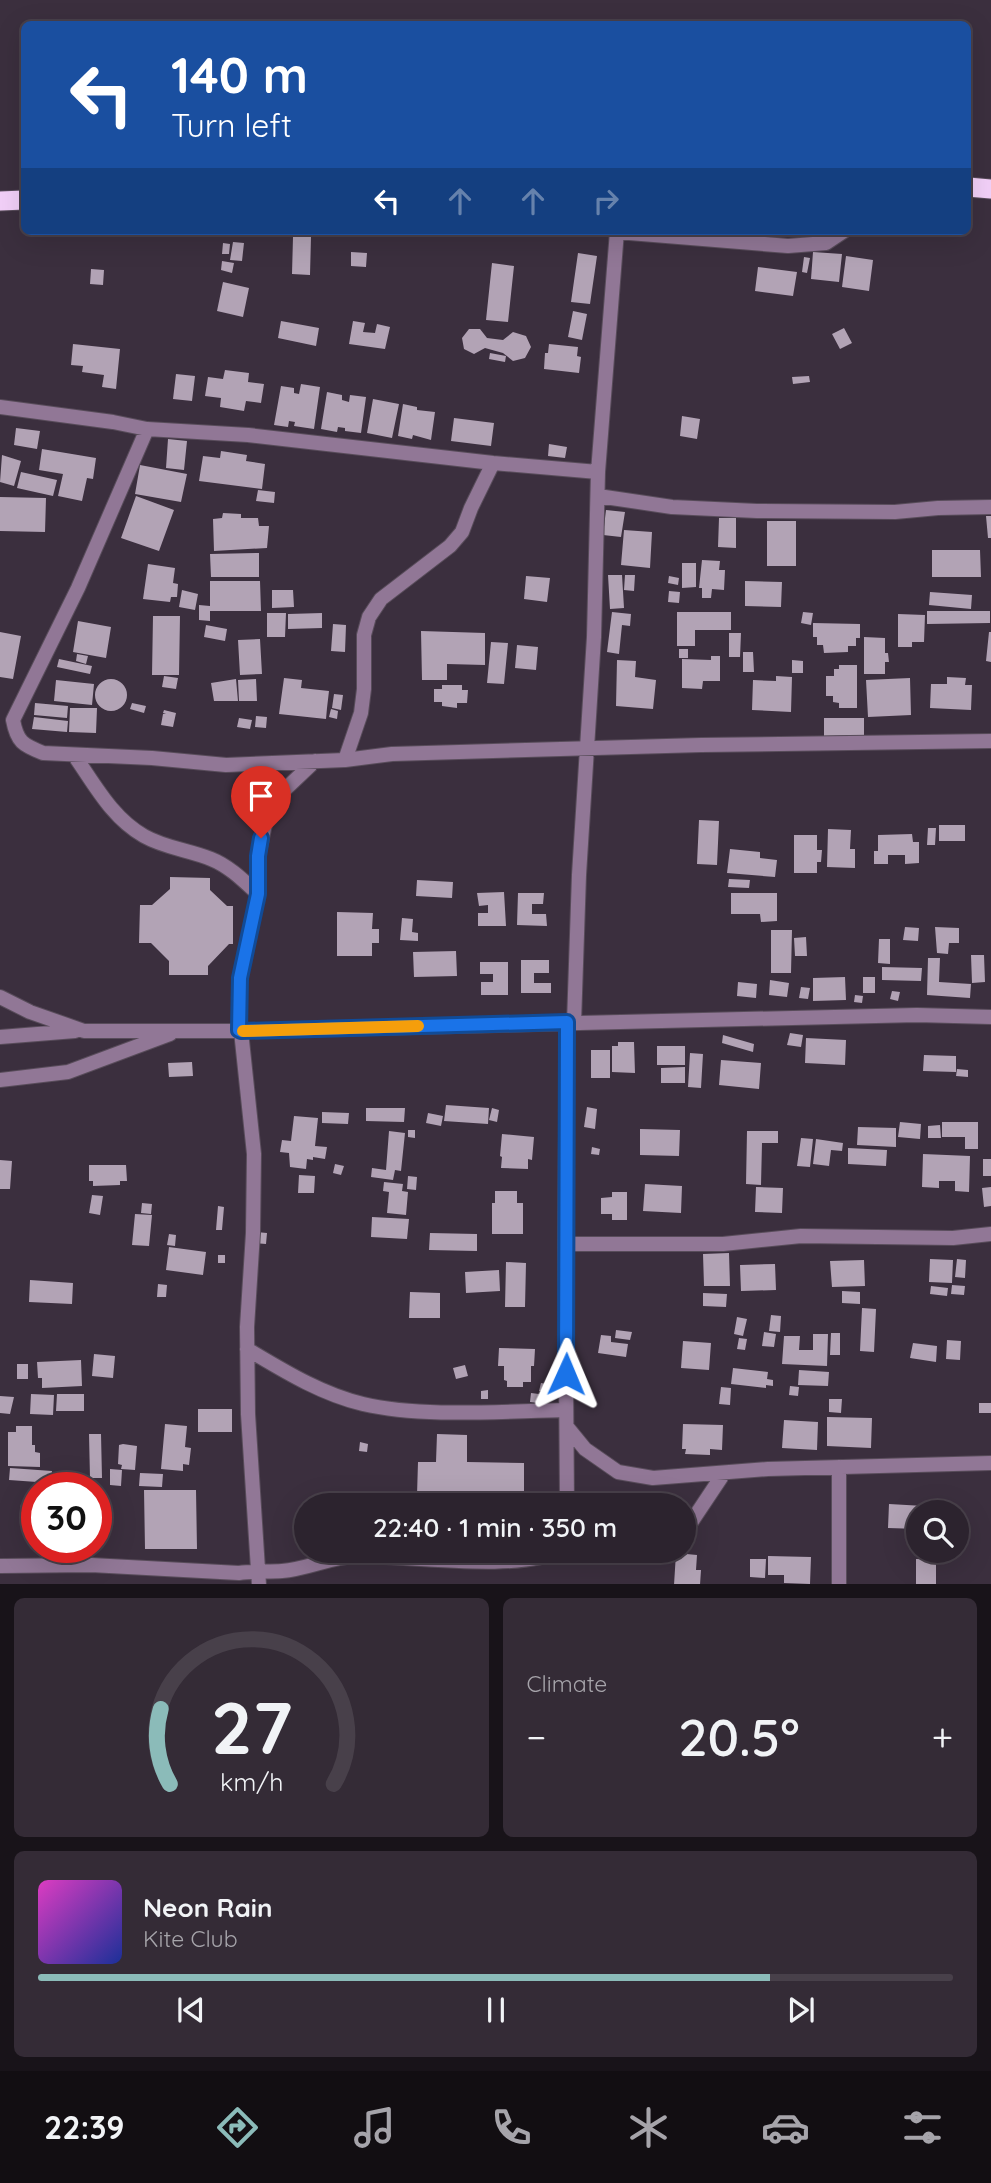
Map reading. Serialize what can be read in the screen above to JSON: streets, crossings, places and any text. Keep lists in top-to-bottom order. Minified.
{"page":{"turn":["140 m","Turn left"],"limit":"30","trip":"22:40 · 1 min · 350 m","tile":"Climate","heat":["−","20.5°","+"],"song":["Neon Rain","Kite Club"],"tabs":"22:39","gauge":["27","km/h"]}}
